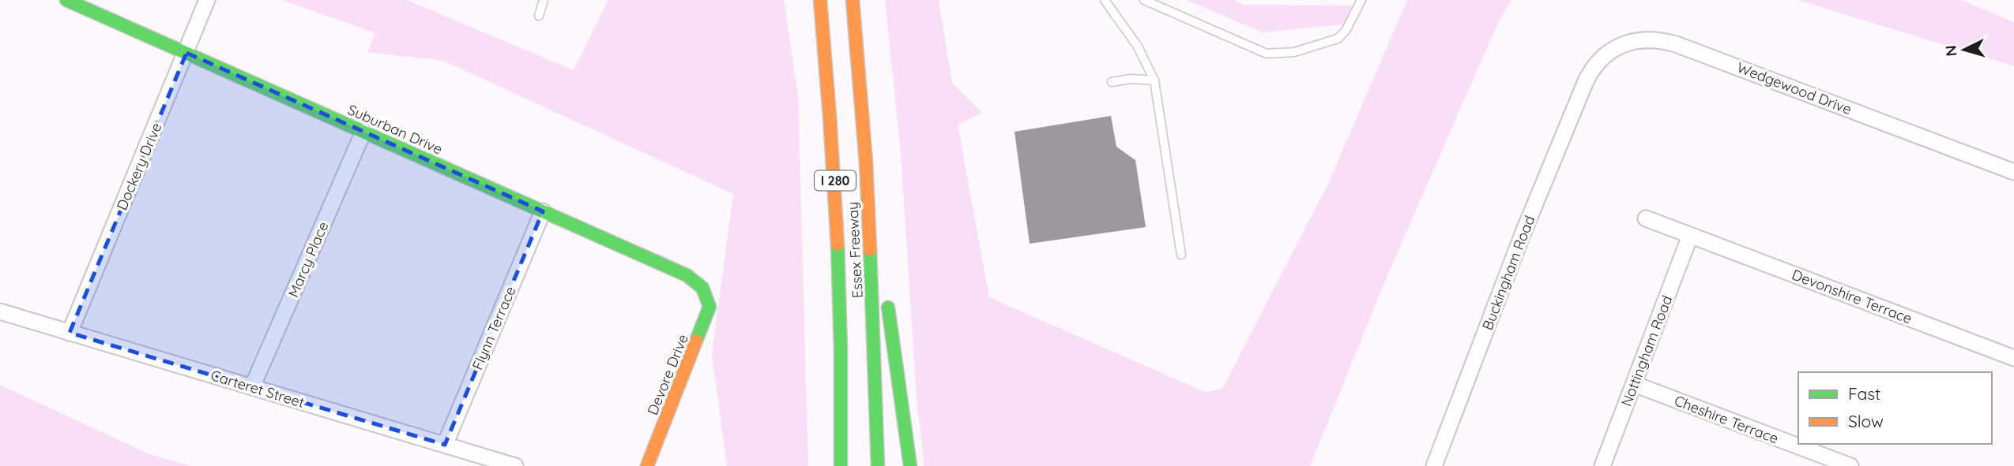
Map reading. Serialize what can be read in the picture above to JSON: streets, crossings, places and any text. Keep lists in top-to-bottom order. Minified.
{"streets":{"main road":["Suburban Drive","I 280","Essex Freeway","Devore Drive"],"street":["Wedgewood Drive","Dockery Drive","Marcy Place","Buckingham Road","Devonshire Terrace","Flynn Terrace","Nottingham Road","Carteret Street","Cheshire Terrace"]},"crossings":[["Wedgewood Drive","Buckingham Road"],["Suburban Drive","Dockery Drive"],["Suburban Drive","Marcy Place"],["Suburban Drive","Flynn Terrace"],["Suburban Drive","Devore Drive"],["Dockery Drive","Carteret Street"],["Marcy Place","Carteret Street"],["Devonshire Terrace","Nottingham Road"],["Flynn Terrace","Carteret Street"],["Nottingham Road","Cheshire Terrace"]],"legend":["Fast","Slow"],"north":"left"}
